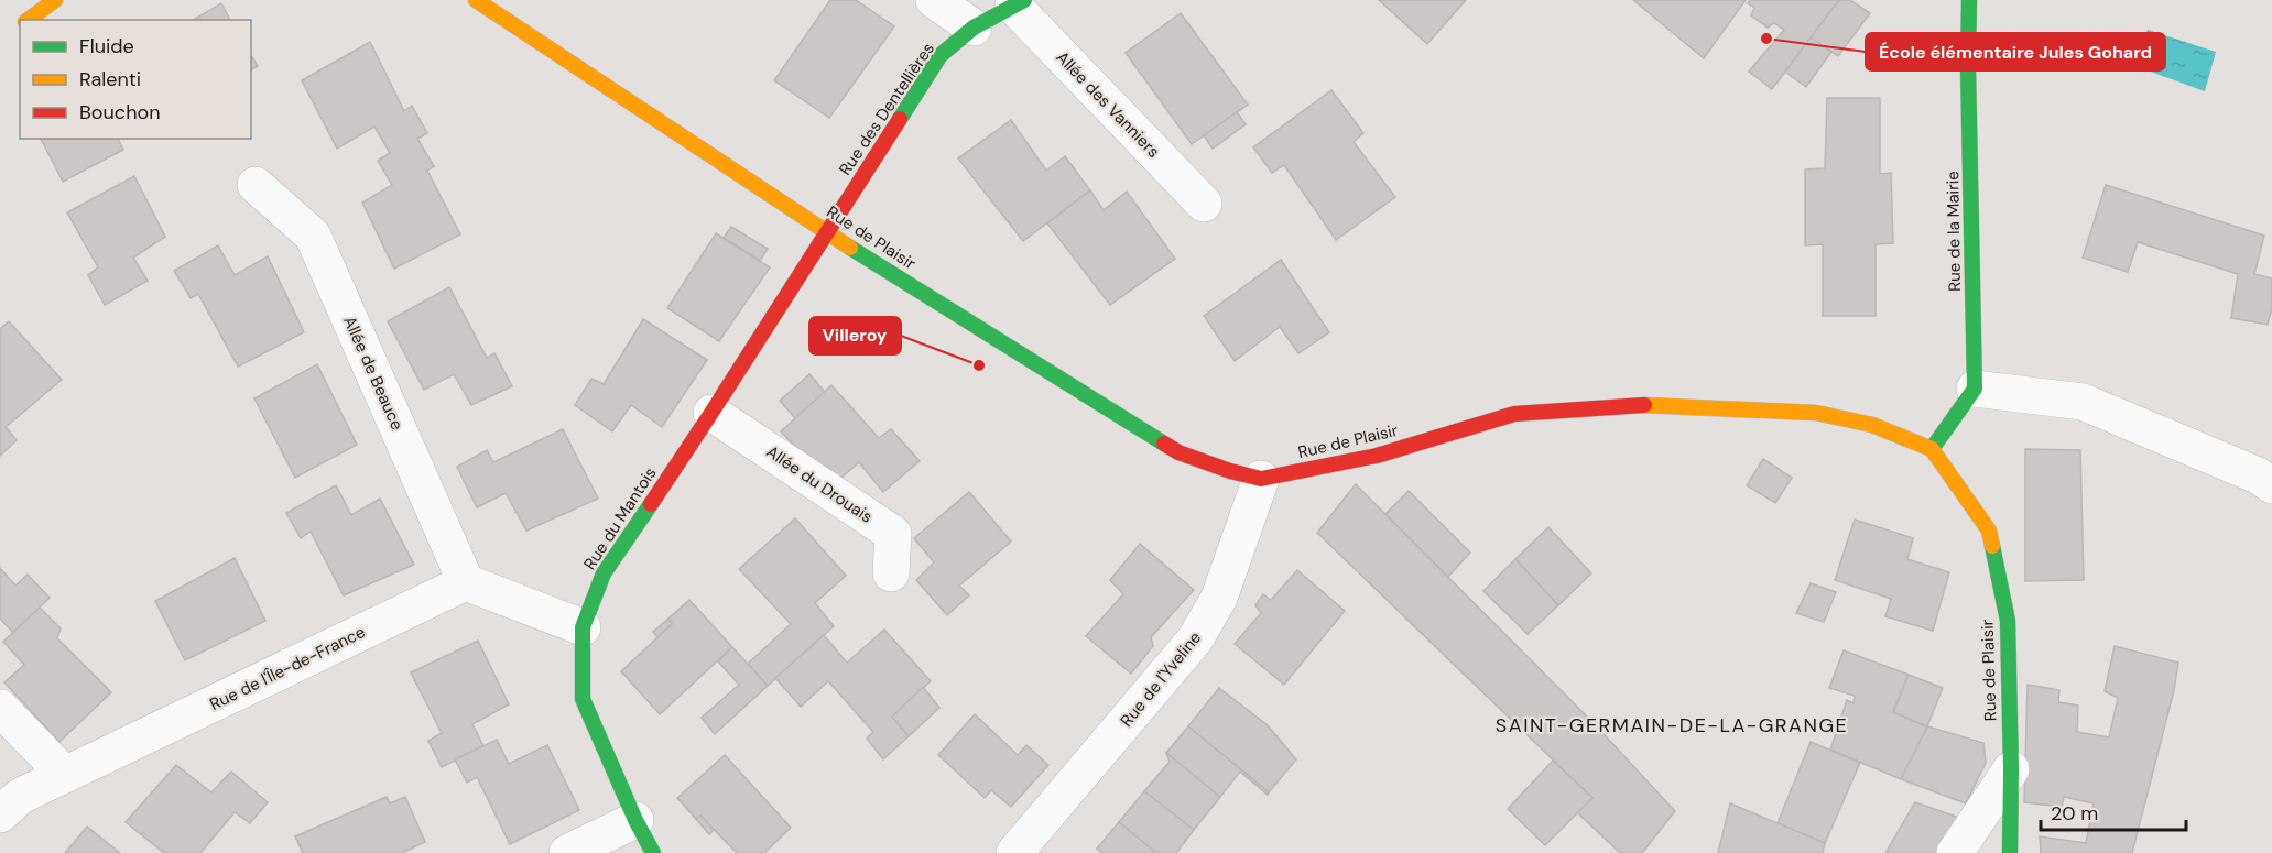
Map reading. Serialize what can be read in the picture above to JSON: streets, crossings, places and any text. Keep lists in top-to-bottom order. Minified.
{"streets":{"street":["Allée des Vanniers","Rue des Dentellières","Rue de la Mairie","Rue de Plaisir","Allée de Beauce","Allée du Drouais","Rue du Mantois","Rue de l'Île-de-France","Rue de l'Yveline"]},"crossings":[["Allée des Vanniers","Rue des Dentellières"],["Rue des Dentellières","Rue de Plaisir"],["Rue des Dentellières","Rue du Mantois"],["Rue de Plaisir","Rue du Mantois"],["Rue de Plaisir","Rue de l'Yveline"],["Allée de Beauce","Rue de l'Île-de-France"],["Allée du Drouais","Rue du Mantois"]],"districts":["SAINT-GERMAIN-DE-LA-GRANGE"],"places":["École élémentaire Jules Gohard","Villeroy"],"legend":["Fluide","Ralenti","Bouchon"],"scale_bar":"20 m"}
